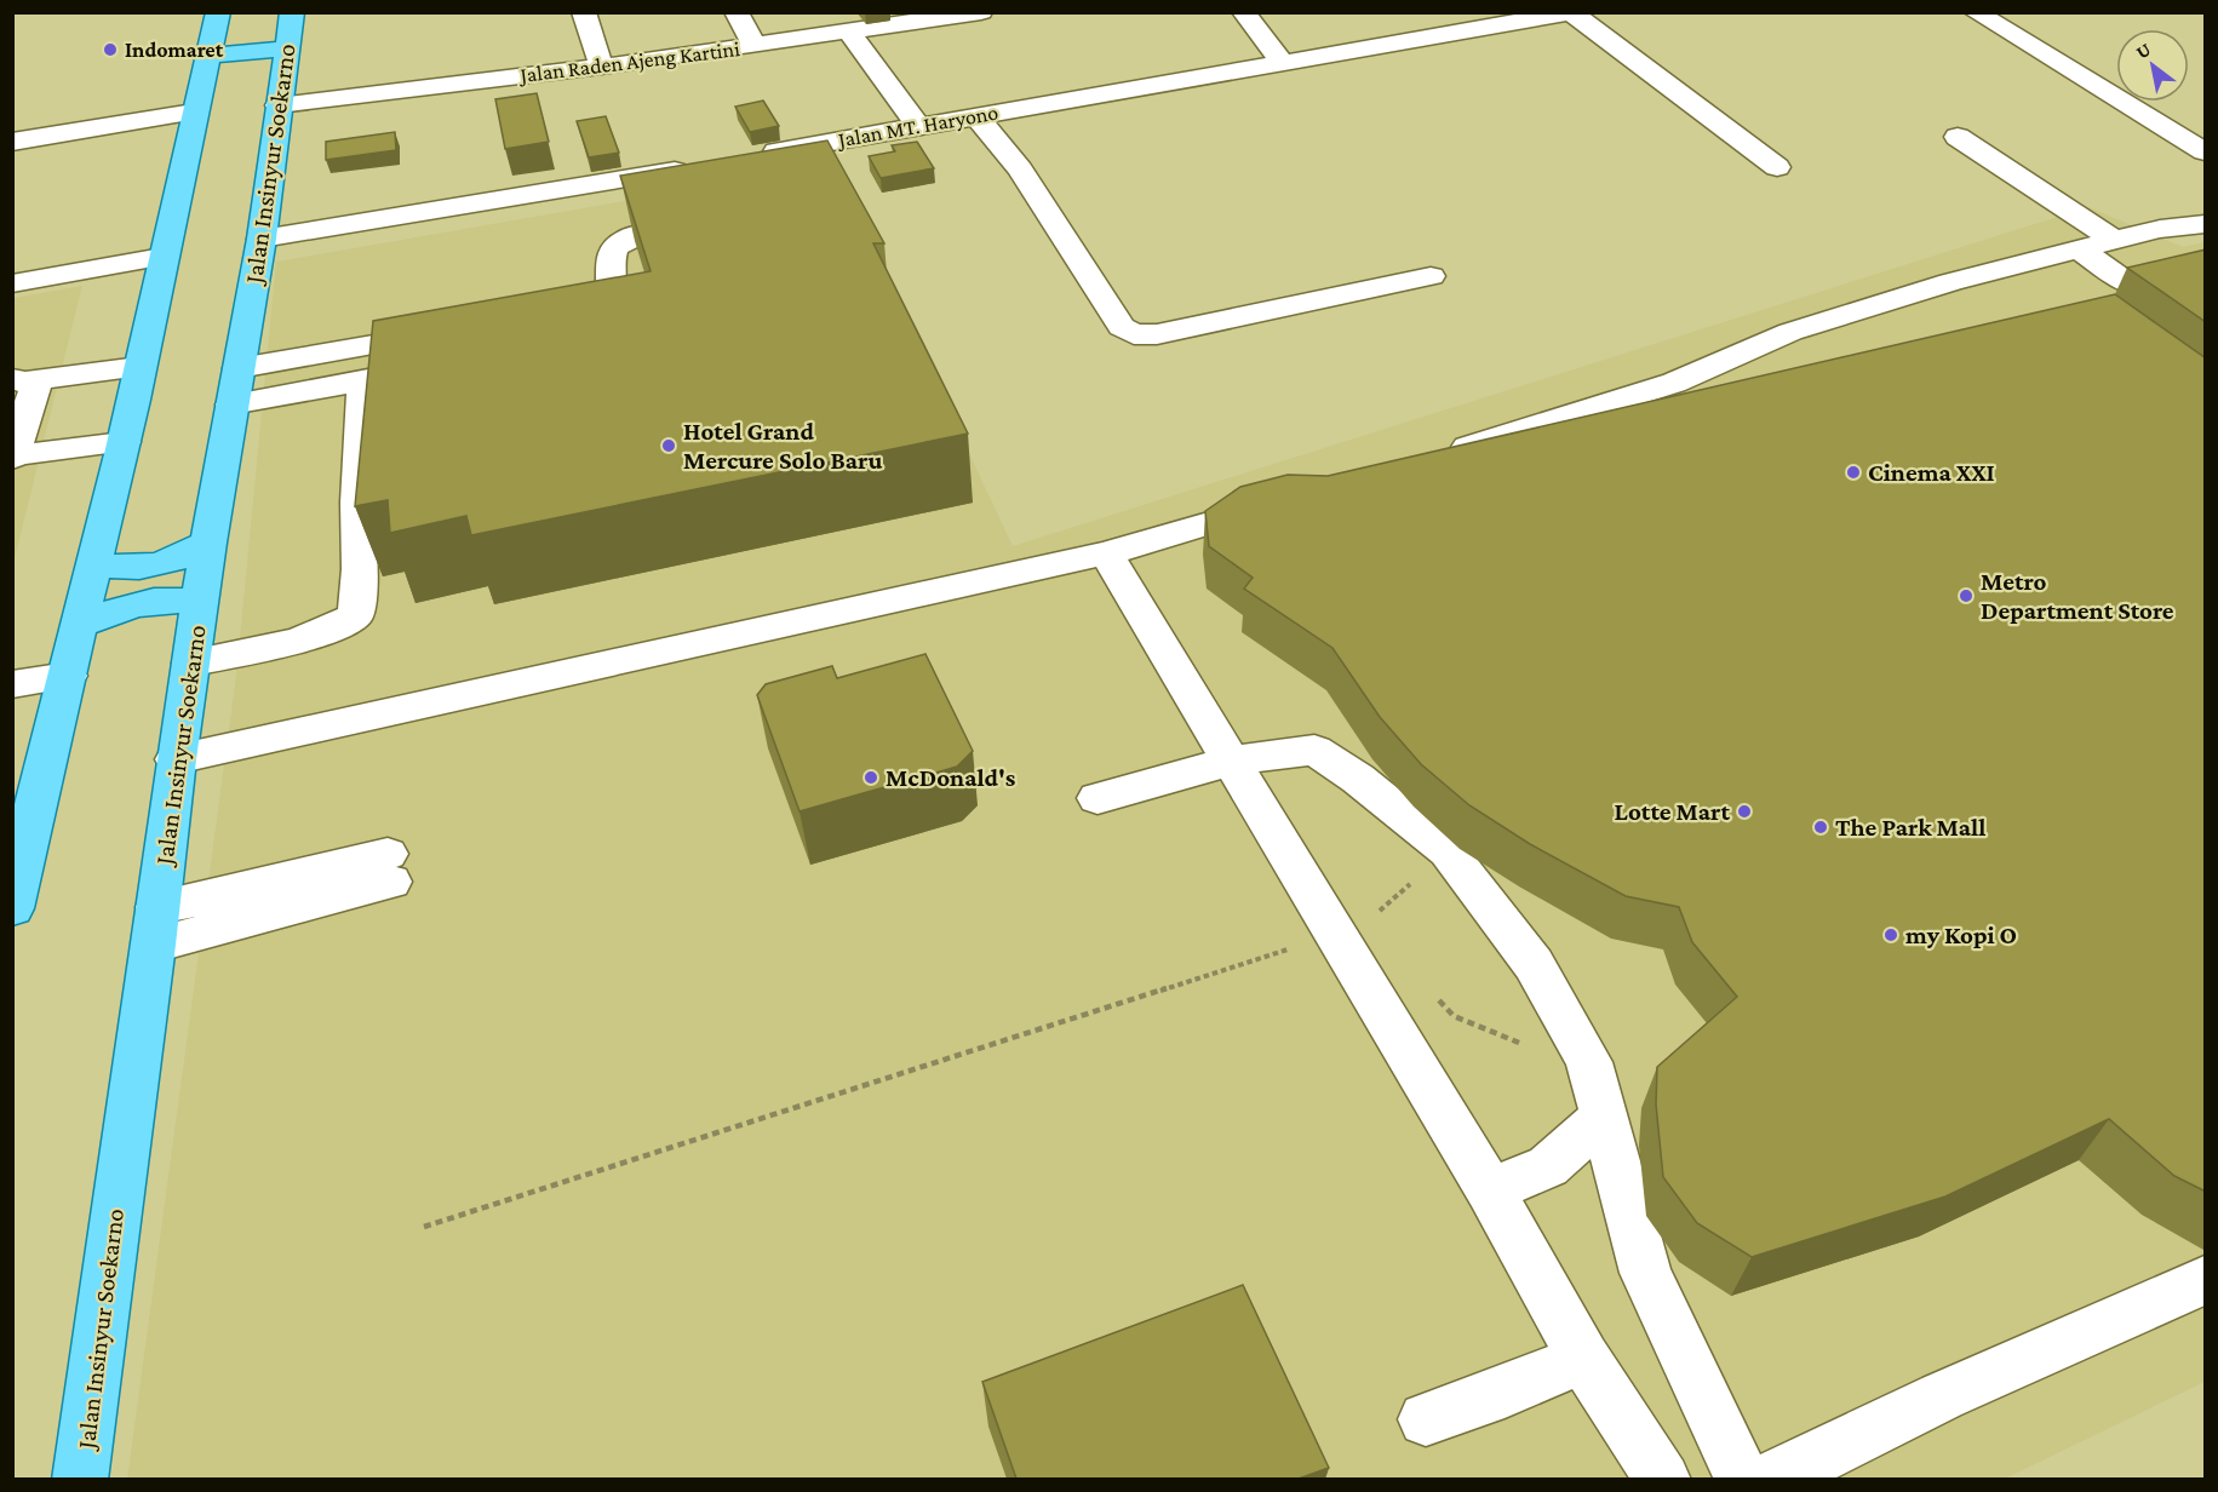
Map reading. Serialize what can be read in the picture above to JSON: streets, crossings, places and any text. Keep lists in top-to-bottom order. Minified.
{"streets":{"main road":["Jalan Insinyur Soekarno"],"street":["Jalan Raden Ajeng Kartini","Jalan MT. Haryono"]},"crossings":[["Jalan Raden Ajeng Kartini","Jalan Insinyur Soekarno"]],"places":["Indomaret","Hotel Grand Mercure Solo Baru","Cinema XXI","Metro Department Store","McDonald's","Lotte Mart","The Park Mall","my Kopi O"],"north":"top left"}
